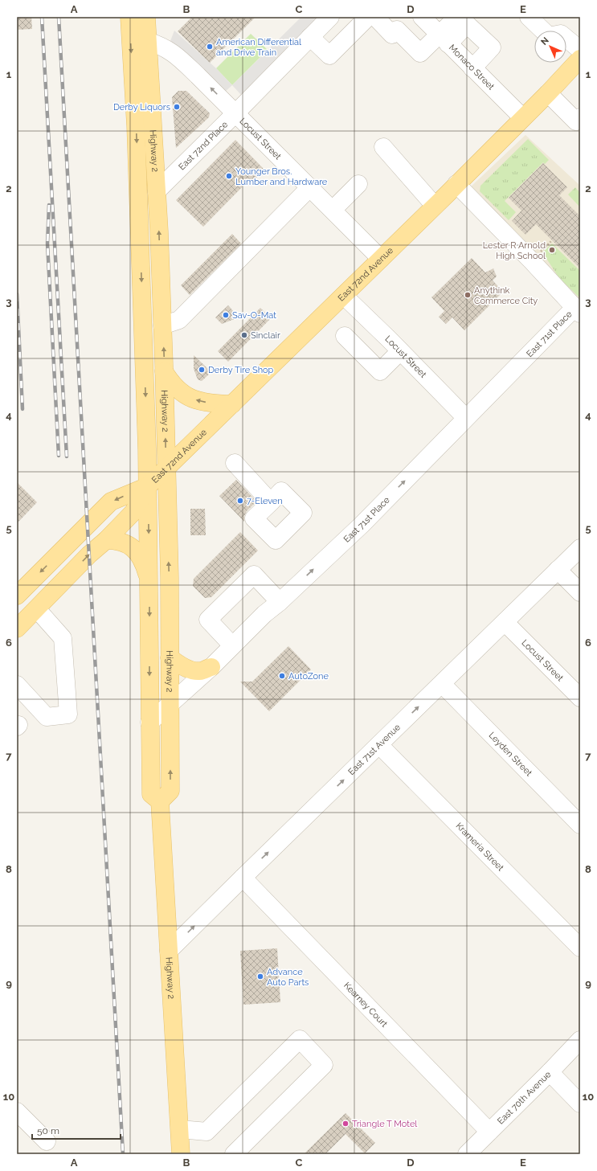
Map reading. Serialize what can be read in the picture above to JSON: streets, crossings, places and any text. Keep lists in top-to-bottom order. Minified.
{"streets":{"main road":["Highway 2","East 72nd Avenue"],"street":["Monaco Street","Locust Street","East 72nd Place","East 71st Place","East 71st Avenue","Leyden Street","Krameria Street","Kearney Court","East 70th Avenue"]},"crossings":[["Monaco Street","East 72nd Avenue"],["Locust Street","East 72nd Place"],["Locust Street","Highway 2"],["Locust Street","East 72nd Avenue"],["Locust Street","East 71st Place"],["Locust Street","East 71st Avenue"],["East 72nd Place","Highway 2"],["Highway 2","East 72nd Avenue"],["Highway 2","East 71st Place"],["Highway 2","East 71st Avenue"],["East 71st Avenue","Leyden Street"],["East 71st Avenue","Krameria Street"],["East 71st Avenue","Kearney Court"],["Kearney Court","East 70th Avenue"]],"one_way":["East 71st Place","East 71st Avenue"],"places":["American Differential and Drive Train","Derby Liquors","Younger Bros. Lumber and Hardware","Lester R Arnold High School","Anythink Commerce City","Sav-O-Mat","Sinclair","Derby Tire Shop","7-Eleven","AutoZone","Advance Auto Parts","Triangle T Motel"],"scale_bar":"50 m","north":"top left","grid":{"columns":["A","B","C","D","E"],"rows":["1","2","3","4","5","6","7","8","9","10"]}}
